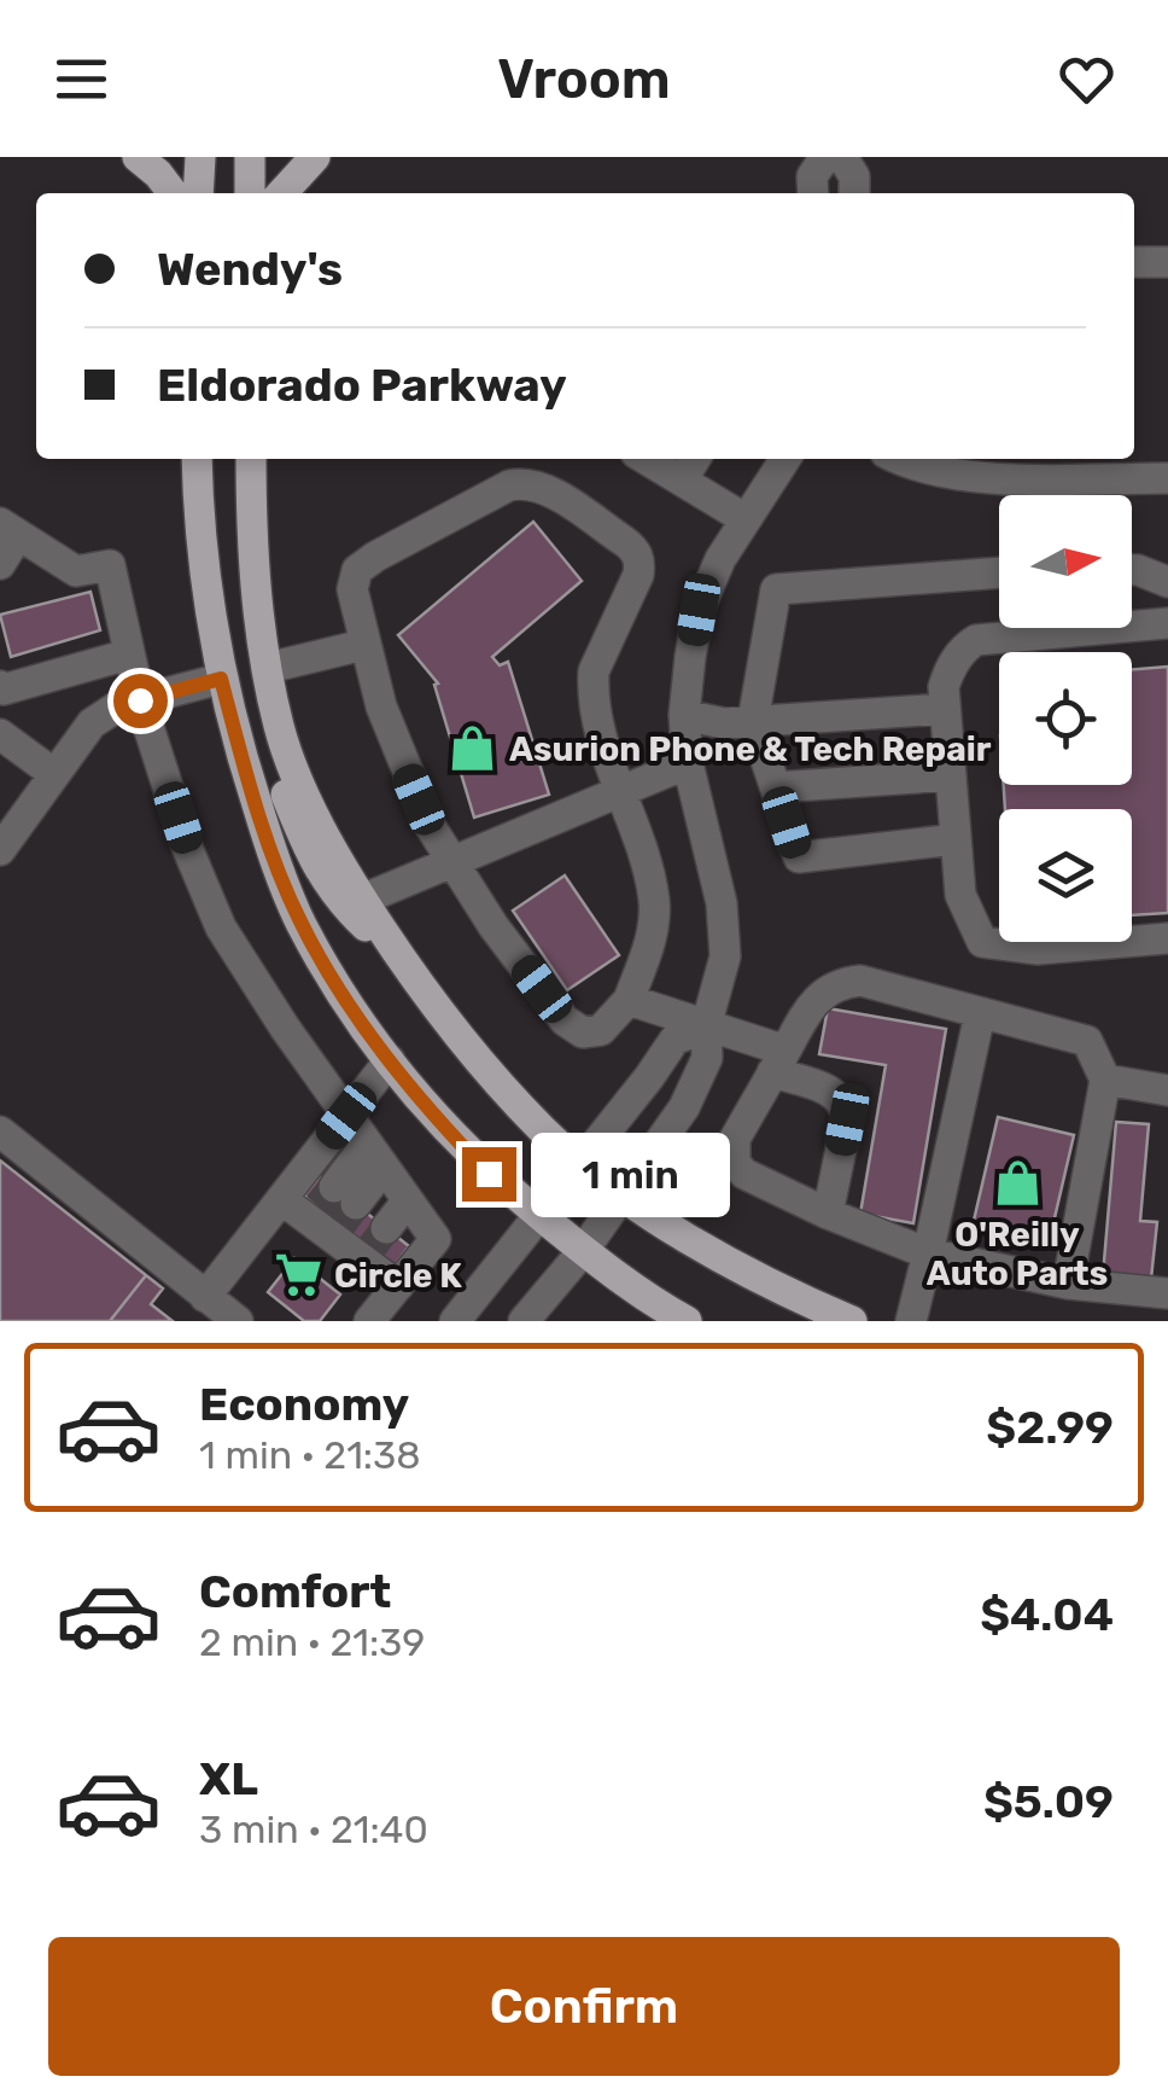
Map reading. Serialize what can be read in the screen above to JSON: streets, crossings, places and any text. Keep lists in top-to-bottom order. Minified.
{"places":{"shop":["Asurion Phone & Tech Repair","O'Reilly Auto Parts"],"supermarket":["Circle K"]},"north":"right","page":{"header":"Vroom","banner":["Wendy's","Eldorado Parkway"],"bubble":"1 min","list":[{"name":"Economy","note":"1 min · 21:38","value":"$2.99"},{"name":"Comfort","note":"2 min · 21:39","value":"$4.04"},{"name":"XL","note":"3 min · 21:40","value":"$5.09"}],"buttons":"Confirm"}}
